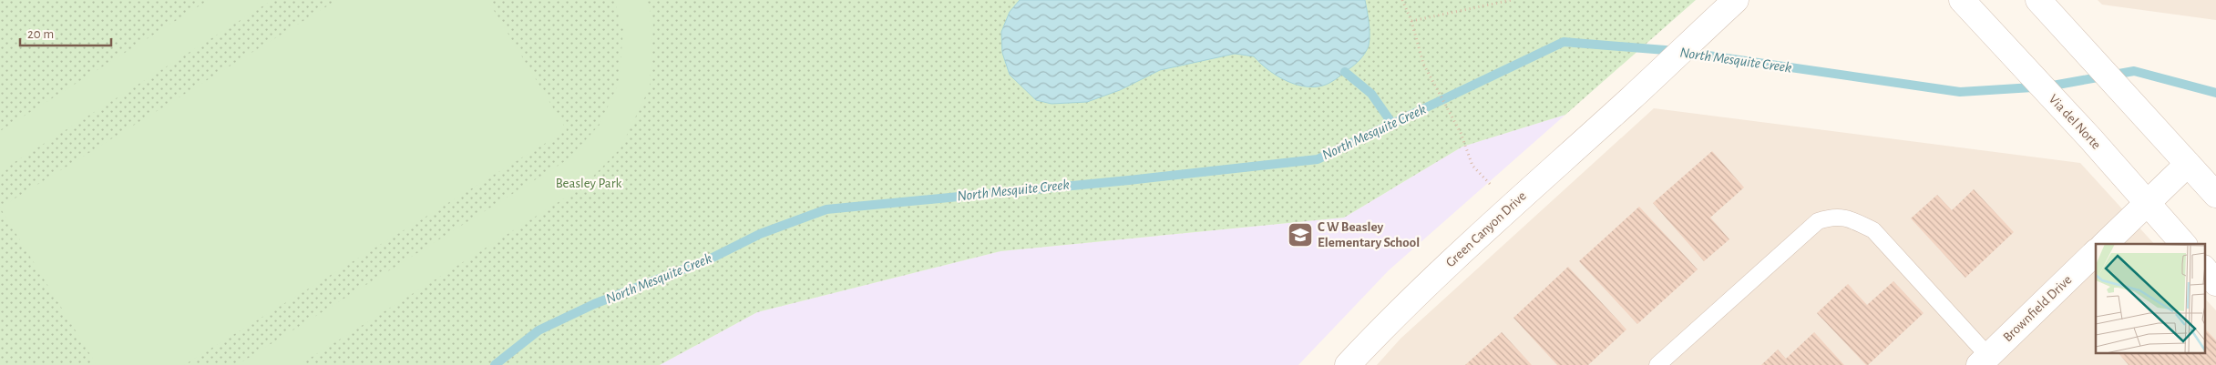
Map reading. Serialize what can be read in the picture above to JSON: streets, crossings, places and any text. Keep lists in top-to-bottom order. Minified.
{"streets":{"street":["Via del Norte","Green Canyon Drive","Brownfield Drive"]},"water":["North Mesquite Creek"],"parks":["Beasley Park"],"places":{"school or university":["C W Beasley Elementary School"]},"scale_bar":"20 m"}
